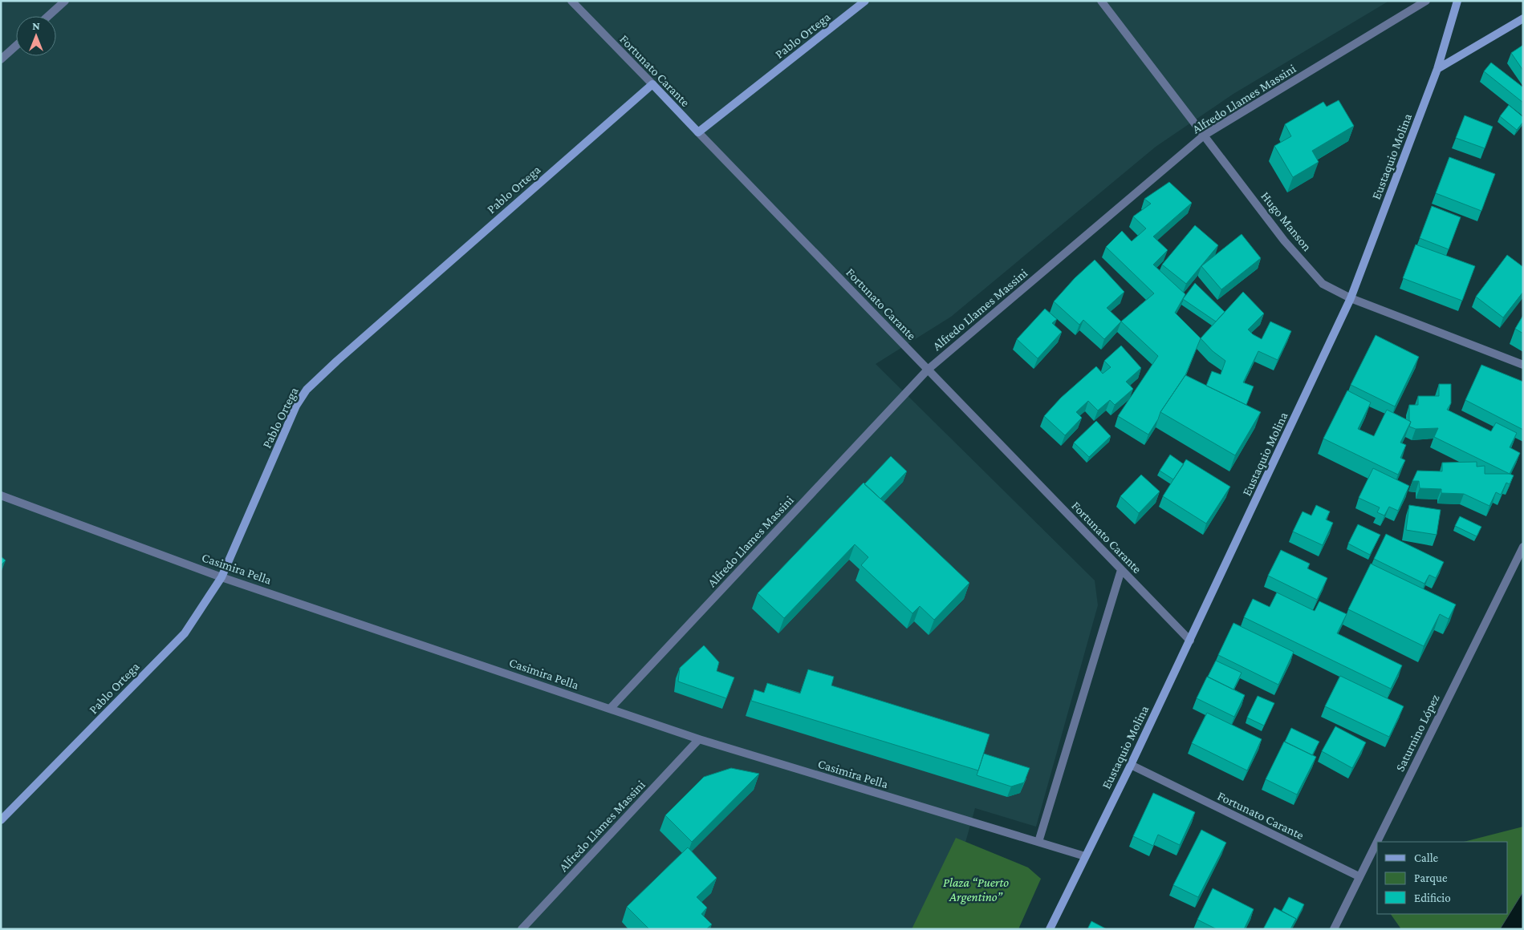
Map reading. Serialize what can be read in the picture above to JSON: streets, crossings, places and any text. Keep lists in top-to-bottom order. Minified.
{"streets":{"street":["Pablo Ortega","Fortunato Carante","Alfredo Llames Massini","Eustaquio Molina","Hugo Manson","Casimira Pella","Saturnino López"]},"crossings":[["Pablo Ortega","Fortunato Carante"],["Pablo Ortega","Casimira Pella"],["Fortunato Carante","Alfredo Llames Massini"],["Fortunato Carante","Eustaquio Molina"],["Fortunato Carante","Saturnino López"],["Alfredo Llames Massini","Hugo Manson"],["Alfredo Llames Massini","Casimira Pella"],["Eustaquio Molina","Hugo Manson"],["Eustaquio Molina","Casimira Pella"]],"parks":["Plaza “Puerto Argentino”"],"legend":["Calle","Parque","Edificio"],"north":"top"}
